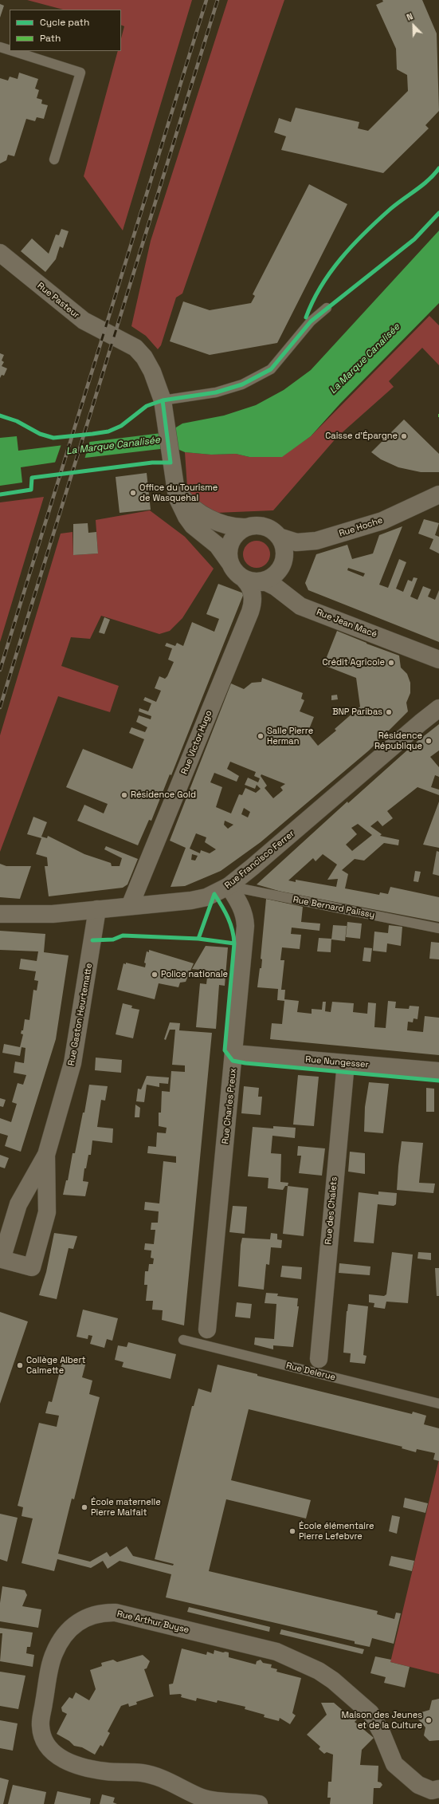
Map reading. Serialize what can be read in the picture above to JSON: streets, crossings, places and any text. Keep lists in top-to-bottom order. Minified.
{"streets":{"street":["Rue Pasteur","Rue Hoche","Rue Jean Macé","Rue Victor Hugo","Rue Francisco Ferrer","Rue Gaston Heurtematte","Rue Nungesser","Rue Charles Preux","Rue des Chalets","Rue Arthur Buyse"],"lane":["Rue Bernard Palissy","Rue Delerue"]},"crossings":[["Rue Hoche","Rue Jean Macé"],["Rue Hoche","Rue Victor Hugo"],["Rue Jean Macé","Rue Victor Hugo"],["Rue Victor Hugo","Rue Francisco Ferrer"],["Rue Francisco Ferrer","Rue Bernard Palissy"],["Rue Francisco Ferrer","Rue Gaston Heurtematte"],["Rue Francisco Ferrer","Rue Charles Preux"],["Rue Bernard Palissy","Rue Charles Preux"],["Rue Nungesser","Rue Charles Preux"],["Rue Nungesser","Rue des Chalets"]],"water":["La Marque Canalisée"],"places":["Caisse d'Épargne","Office du Tourisme de Wasquehal","Crédit Agricole","BNP Paribas","Salle Pierre Herman","Résidence République","Résidence Gold","Police nationale","Collège Albert Calmette","École maternelle Pierre Malfait","École élémentaire Pierre Lefebvre","Maison des Jeunes et de la Culture"],"legend":["Cycle path","Path"],"north":"top left"}
